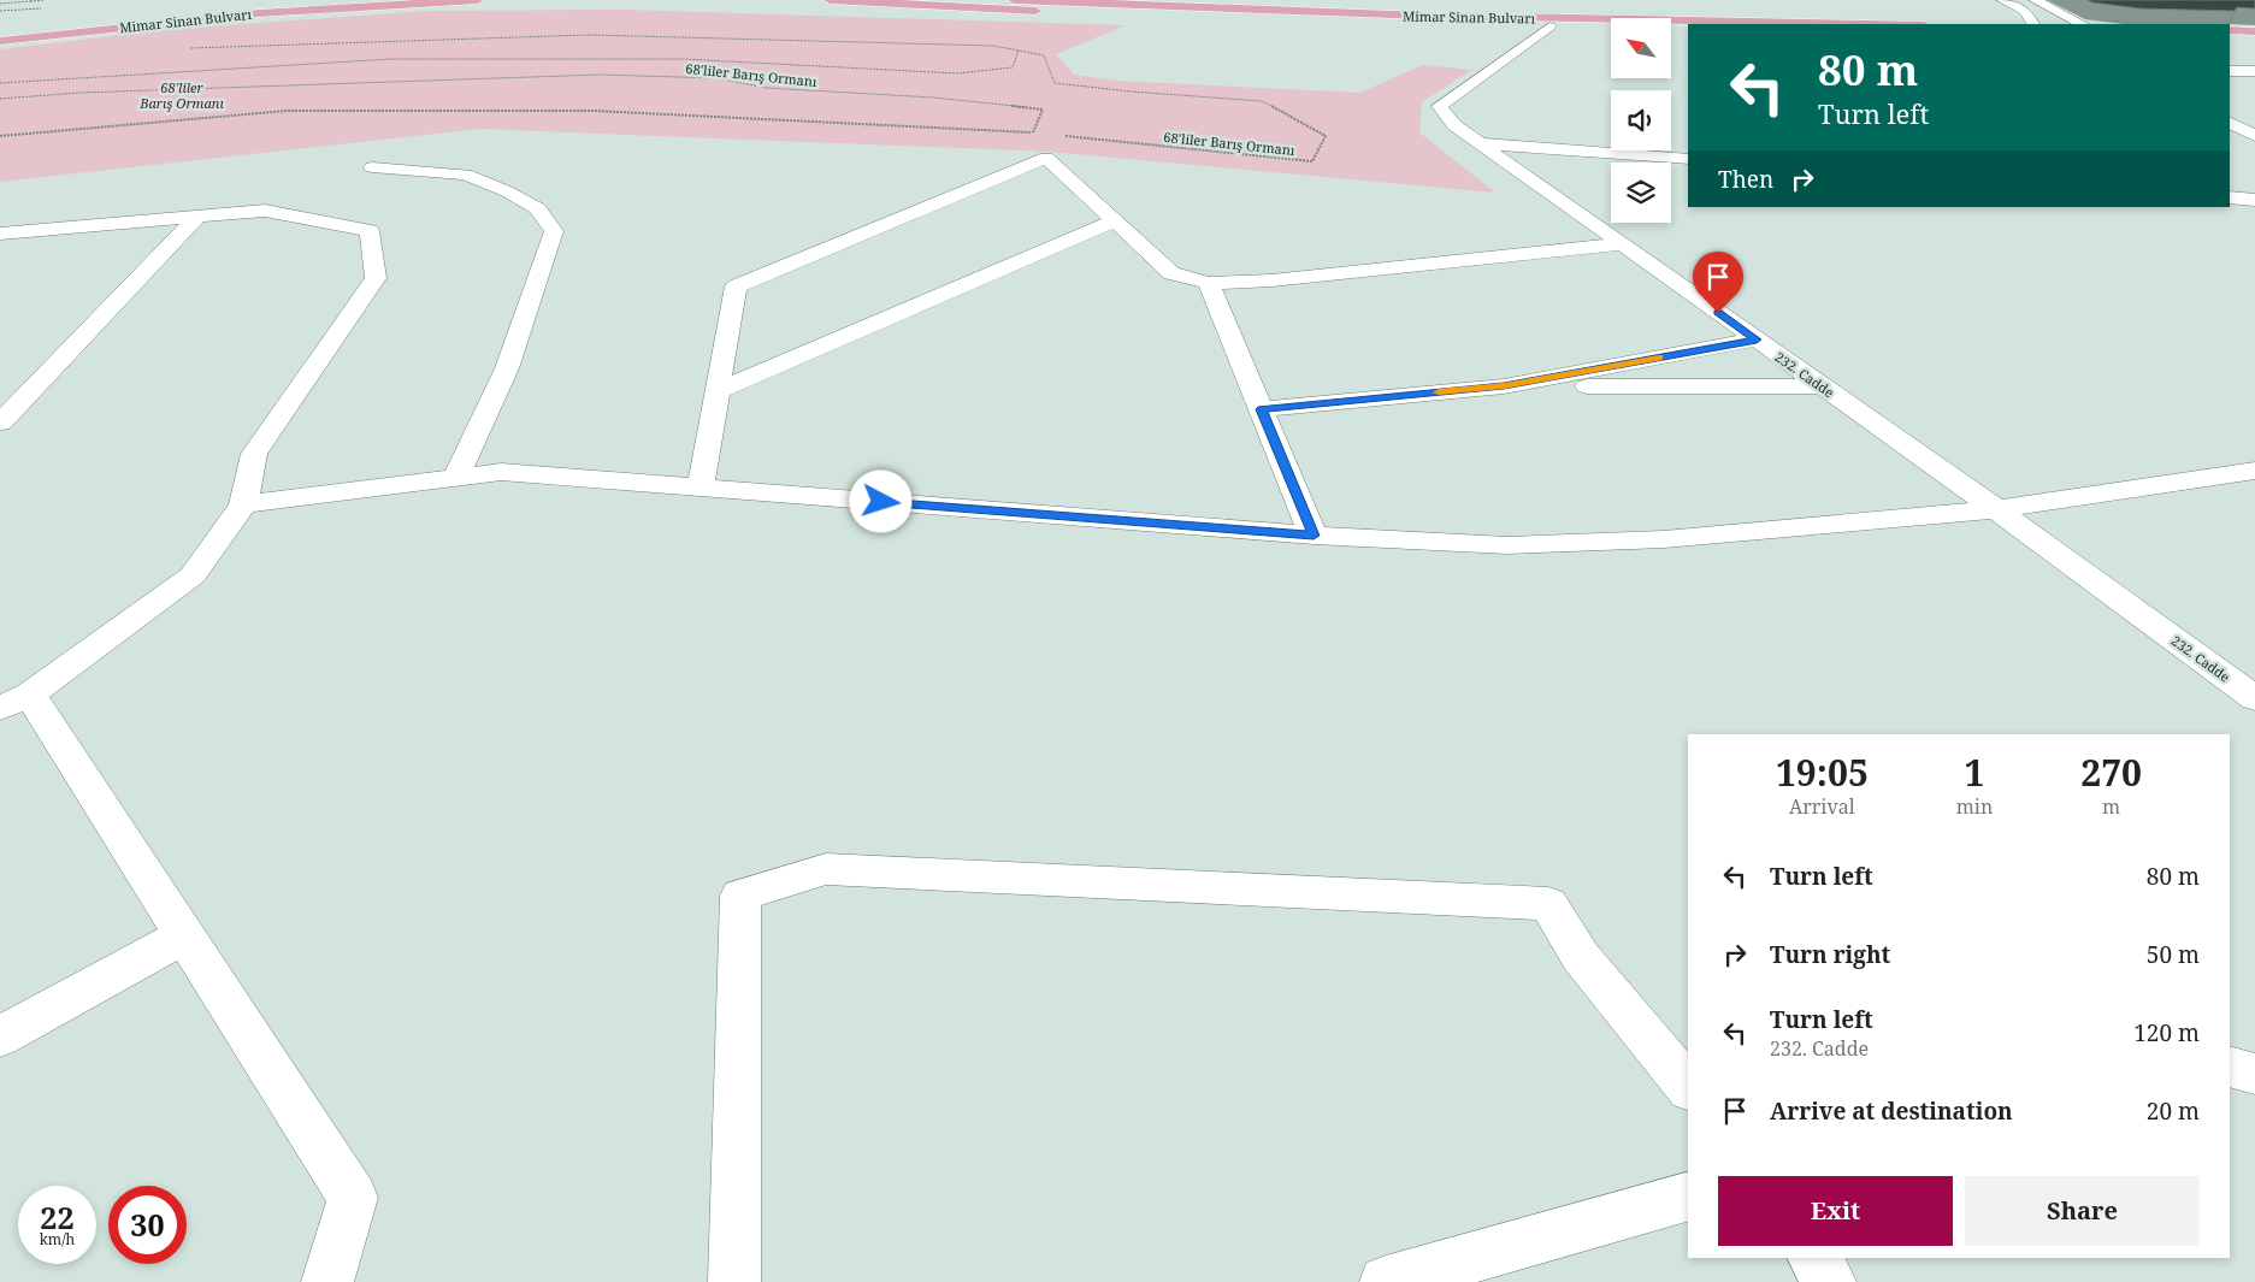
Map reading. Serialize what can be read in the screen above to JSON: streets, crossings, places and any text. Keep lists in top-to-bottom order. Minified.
{"streets":{"main road":["Mimar Sinan Bulvarı"],"street":["232. Cadde"],"path":["68'liler Barış Ormanı"]},"crossings":[["Mimar Sinan Bulvarı","232. Cadde"]],"parks":["68'liler Barış Ormanı"],"north":"top left","page":{"turn":["80 m","Turn left"],"then":"Then","eta":["19:05","Arrival","1","min","270","m"],"list":[{"name":"Turn left","value":"80 m"},{"name":"Turn right","value":"50 m"},{"name":"Turn left","note":"232. Cadde","value":"120 m"},{"name":"Arrive at destination","value":"20 m"}],"buttons":["Exit","Share"],"speed":"22 km/h","limit":"30"}}
